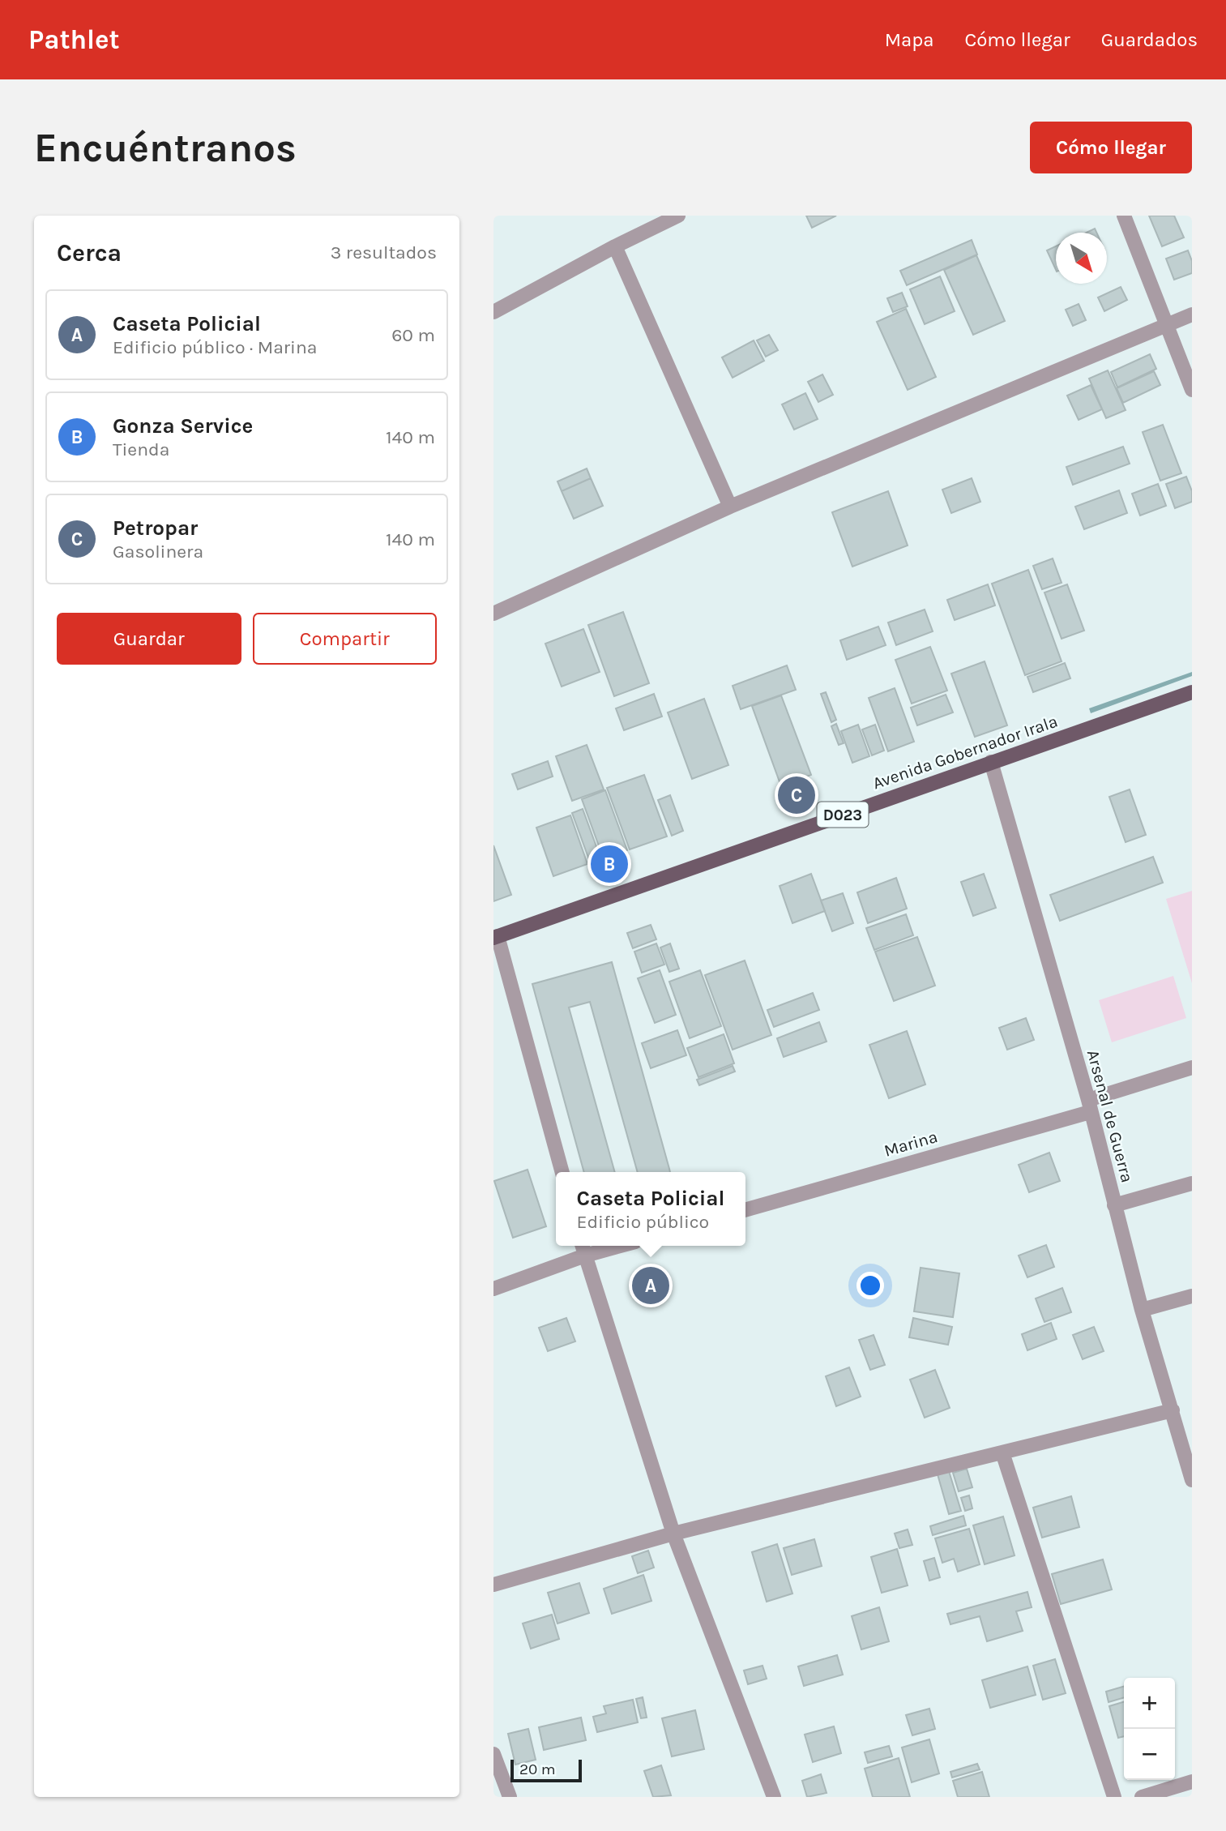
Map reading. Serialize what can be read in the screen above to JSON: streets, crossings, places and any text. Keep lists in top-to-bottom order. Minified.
{"streets":{"main road":["Avenida Gobernador Irala","D023"],"street":["Arsenal de Guerra","Marina"]},"crossings":[["Avenida Gobernador Irala","Arsenal de Guerra"],["Arsenal de Guerra","Marina"]],"scale_bar":"20 m","north":"bottom right","page":{"header":"Pathlet","nav":["Mapa","Cómo llegar","Guardados"],"buttons":["Cómo llegar",["Guardar","Compartir"]],"title":"Encuéntranos","heading":["Cerca","3 resultados"],"list":[{"mark":"A","name":"Caseta Policial","note":"Edificio público · Marina","value":"60 m"},{"mark":"B","name":"Gonza Service","note":"Tienda","value":"140 m"},{"mark":"C","name":"Petropar","note":"Gasolinera","value":"140 m"}],"pins":["C","B","A"],"popup":["Caseta Policial","Edificio público"],"map_buttons":["+","−"],"scale":"20 m"}}
